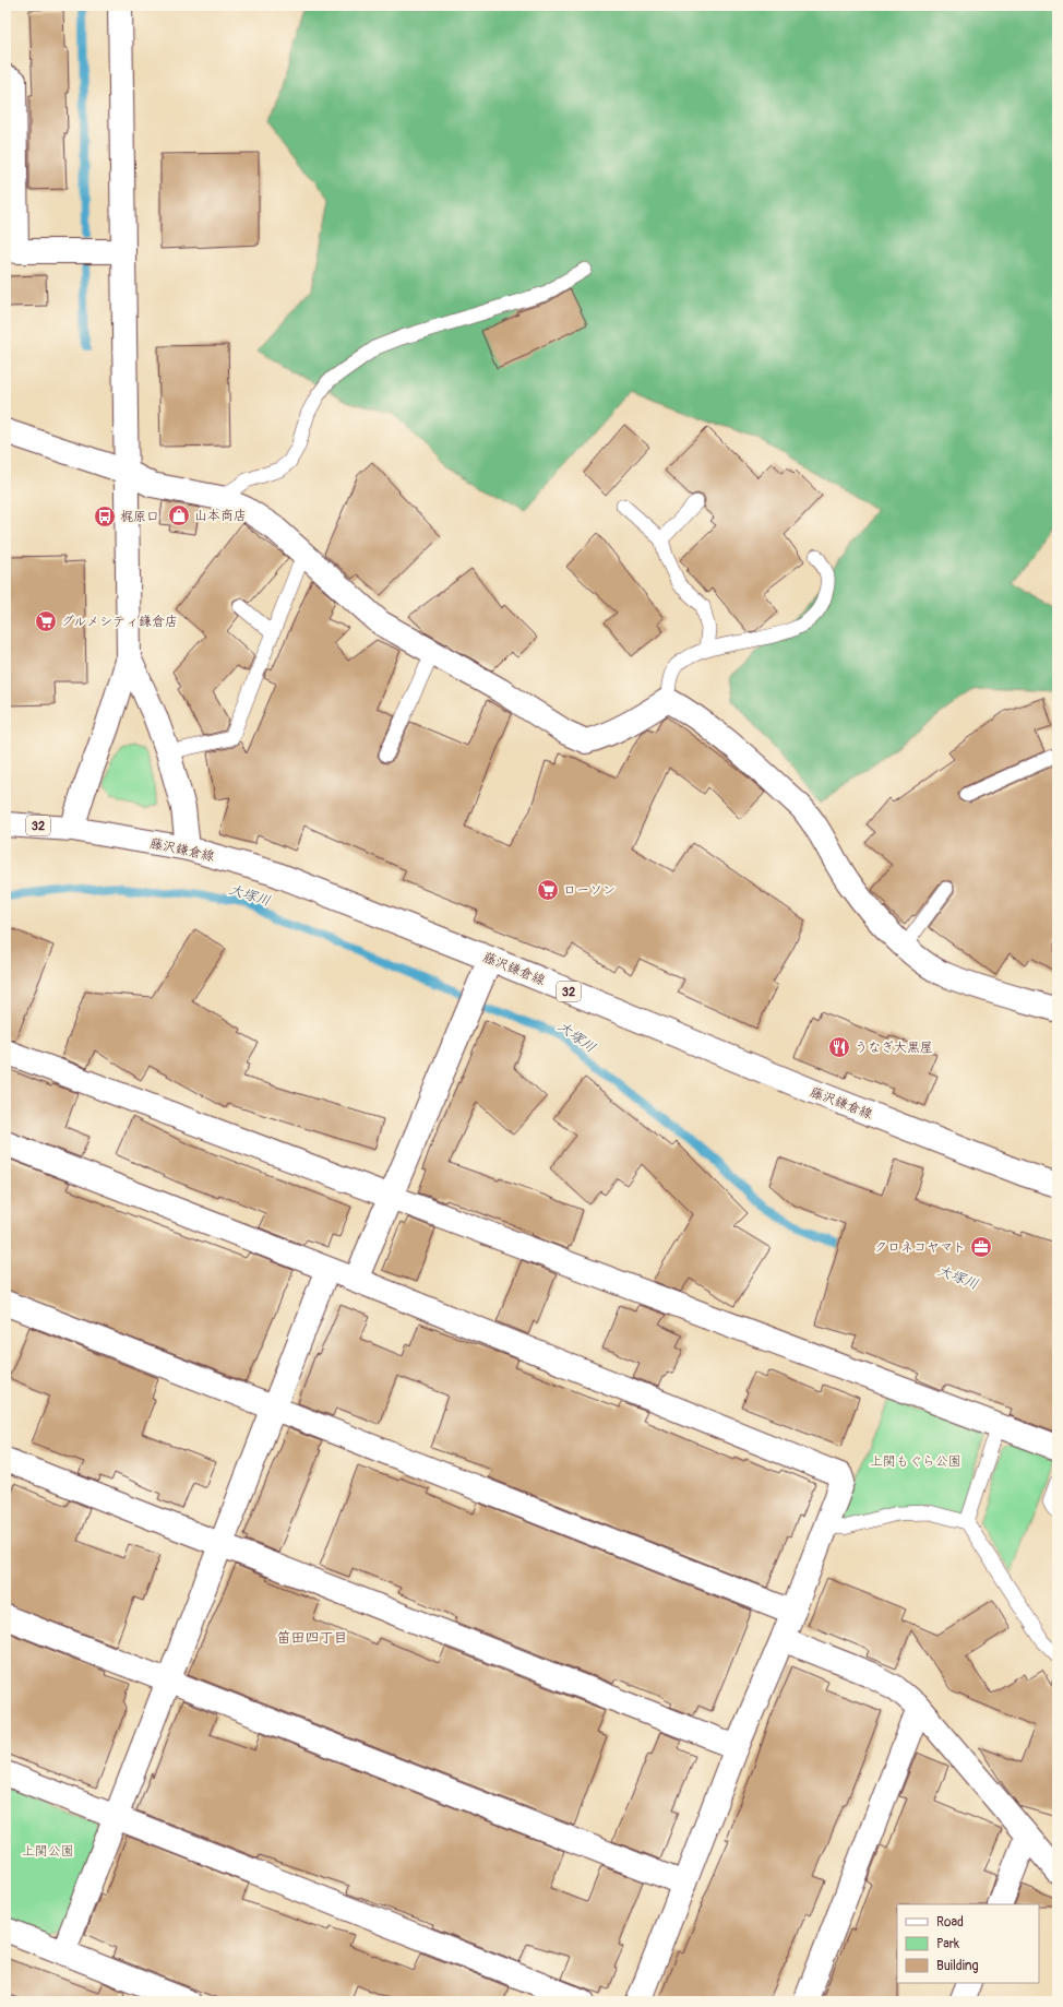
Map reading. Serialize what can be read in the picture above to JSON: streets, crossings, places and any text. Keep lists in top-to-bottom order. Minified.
{"streets":{"street":["32","藤沢鎌倉線"]},"districts":["笛田四丁目"],"water":["大塚川"],"parks":["上関もぐら公園","上関公園"],"places":{"shop":["山本商店"],"bus stop":["梶原口"],"supermarket":["グルメシティ鎌倉店","ローソン"],"restaurant":["うなぎ大黒屋"],"office":["クロネコヤマト"]},"legend":["Road","Park","Building"]}
